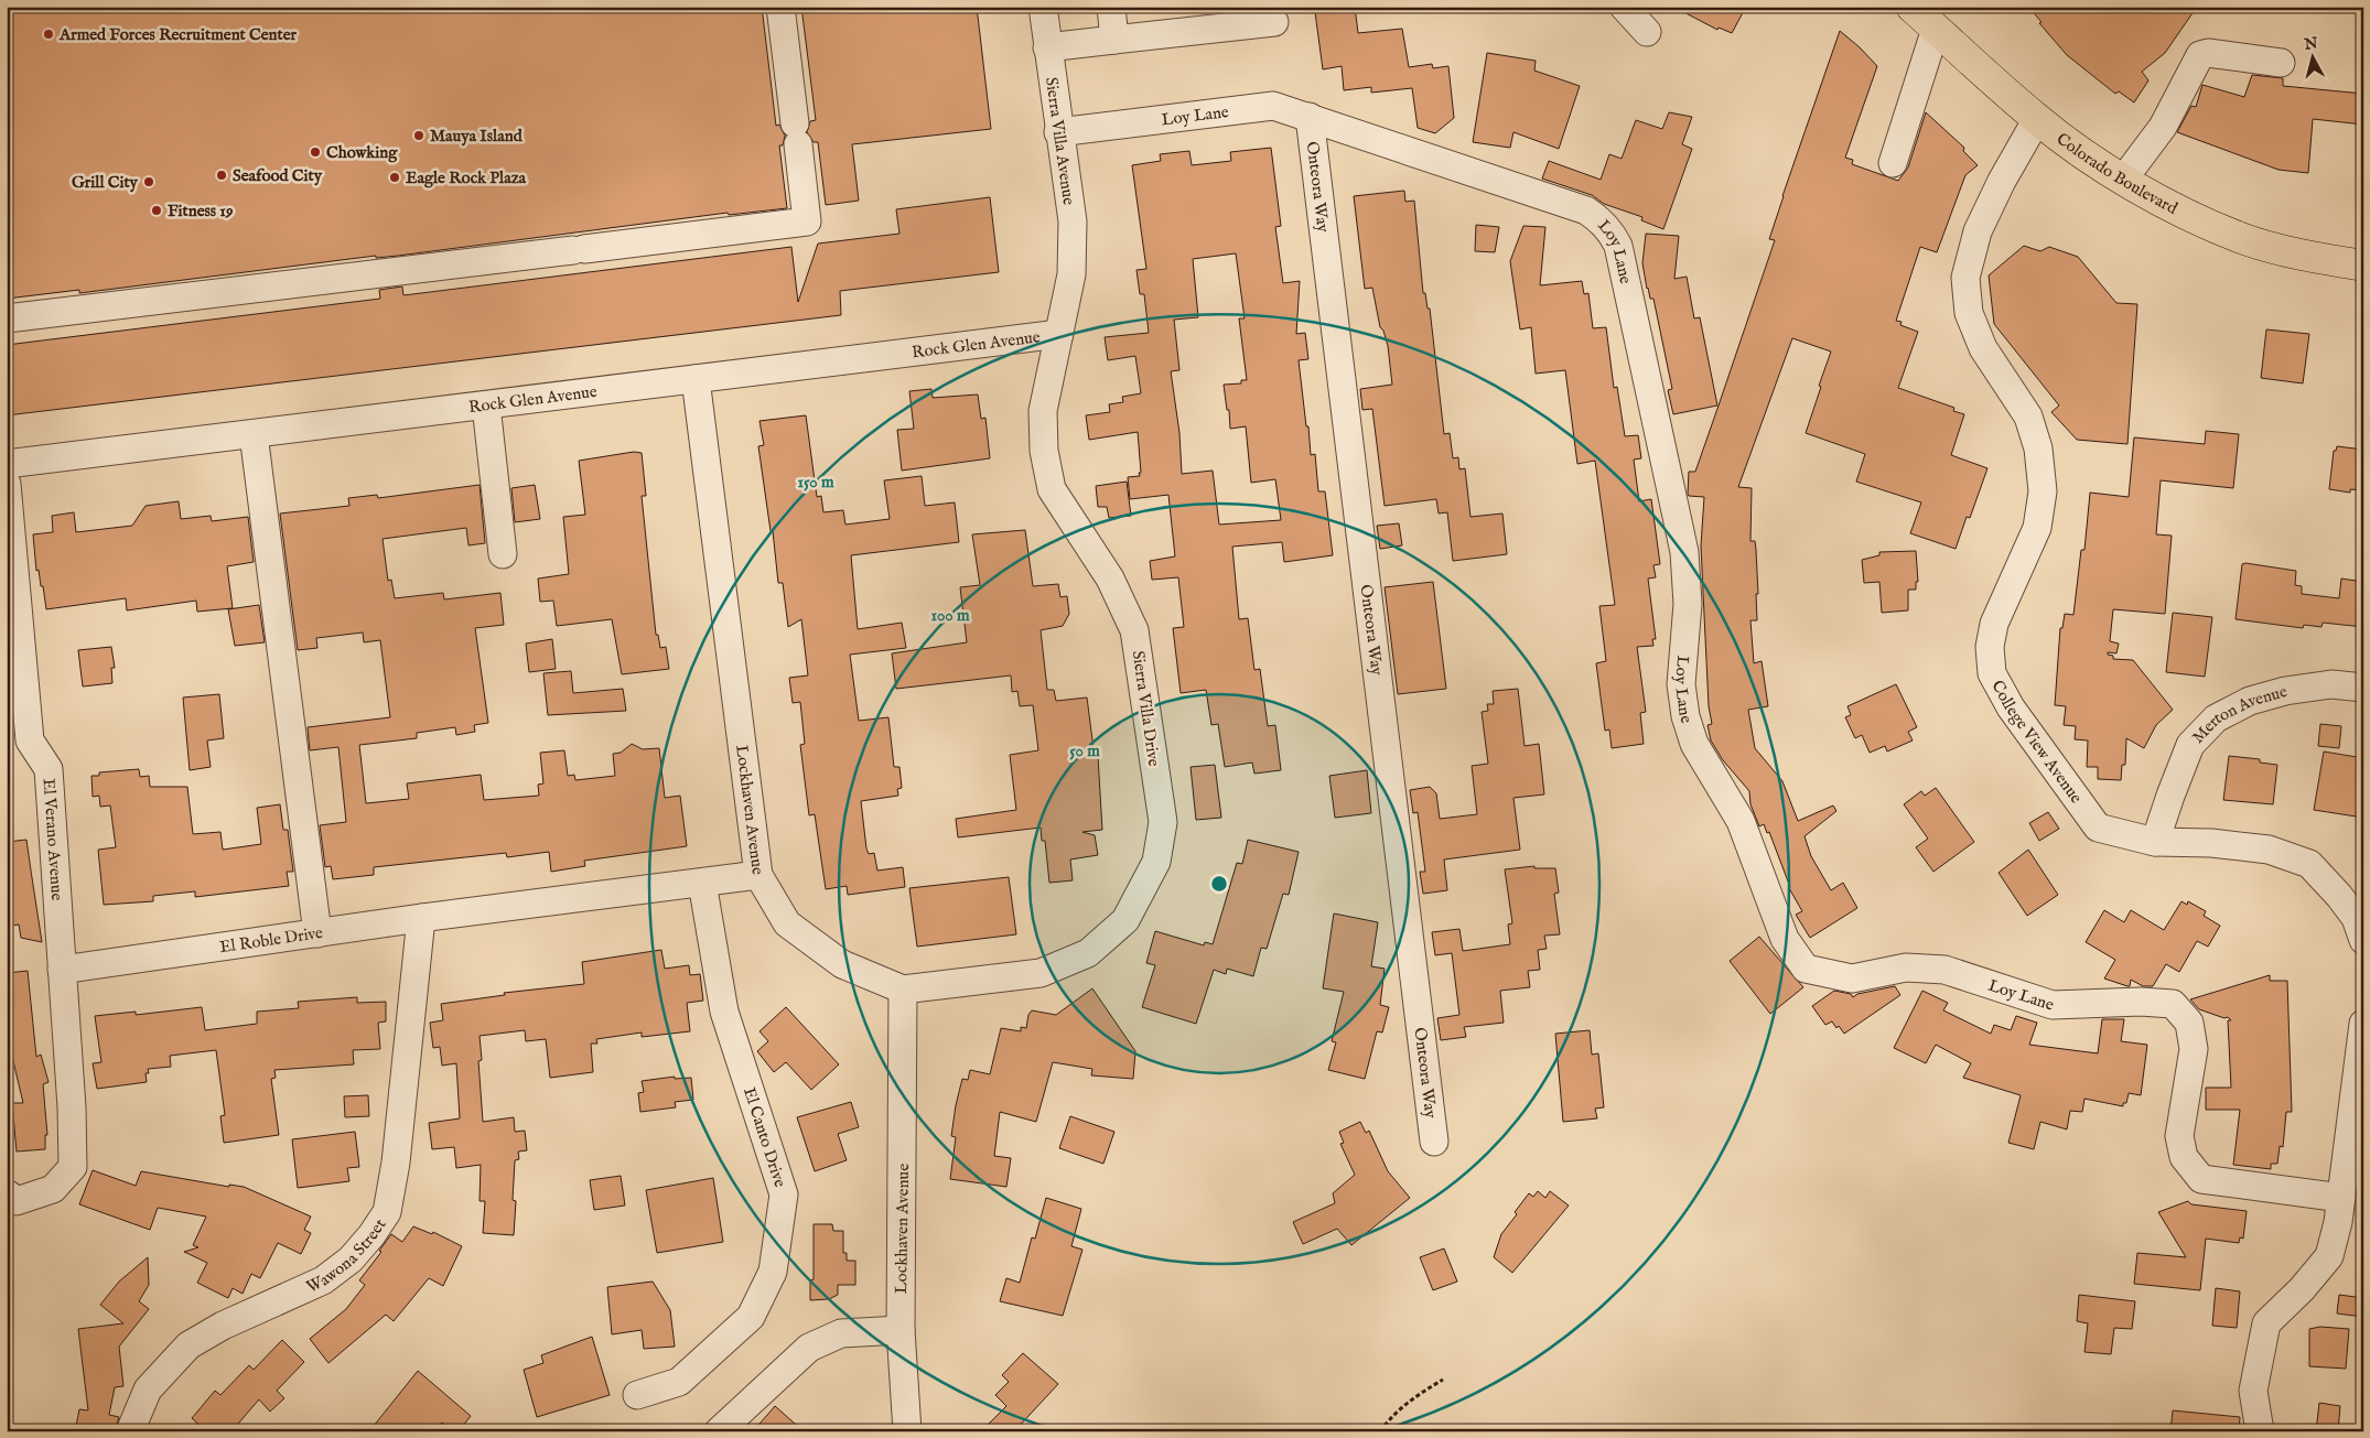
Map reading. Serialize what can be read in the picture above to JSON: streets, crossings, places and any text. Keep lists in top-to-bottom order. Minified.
{"streets":{"main road":["Colorado Boulevard"],"street":["Loy Lane","Sierra Villa Avenue","Onteora Way","Rock Glen Avenue","Sierra Villa Drive","Merton Avenue","College View Avenue","Lockhaven Avenue","El Verano Avenue","El Roble Drive","El Canto Drive","Wawona Street"]},"crossings":[["Loy Lane","Sierra Villa Avenue"],["Loy Lane","Onteora Way"],["Sierra Villa Avenue","Sierra Villa Drive"],["Colorado Boulevard","College View Avenue"],["Rock Glen Avenue","Sierra Villa Drive"],["Rock Glen Avenue","Lockhaven Avenue"],["Sierra Villa Drive","Lockhaven Avenue"],["Merton Avenue","College View Avenue"],["Lockhaven Avenue","El Roble Drive"],["El Verano Avenue","El Roble Drive"],["El Roble Drive","El Canto Drive"],["El Roble Drive","Wawona Street"]],"places":["Armed Forces Recruitment Center","Mauya Island","Chowking","Seafood City","Eagle Rock Plaza","Grill City","Fitness 19"],"north":"top","rings":["150 m","100 m","50 m"]}
